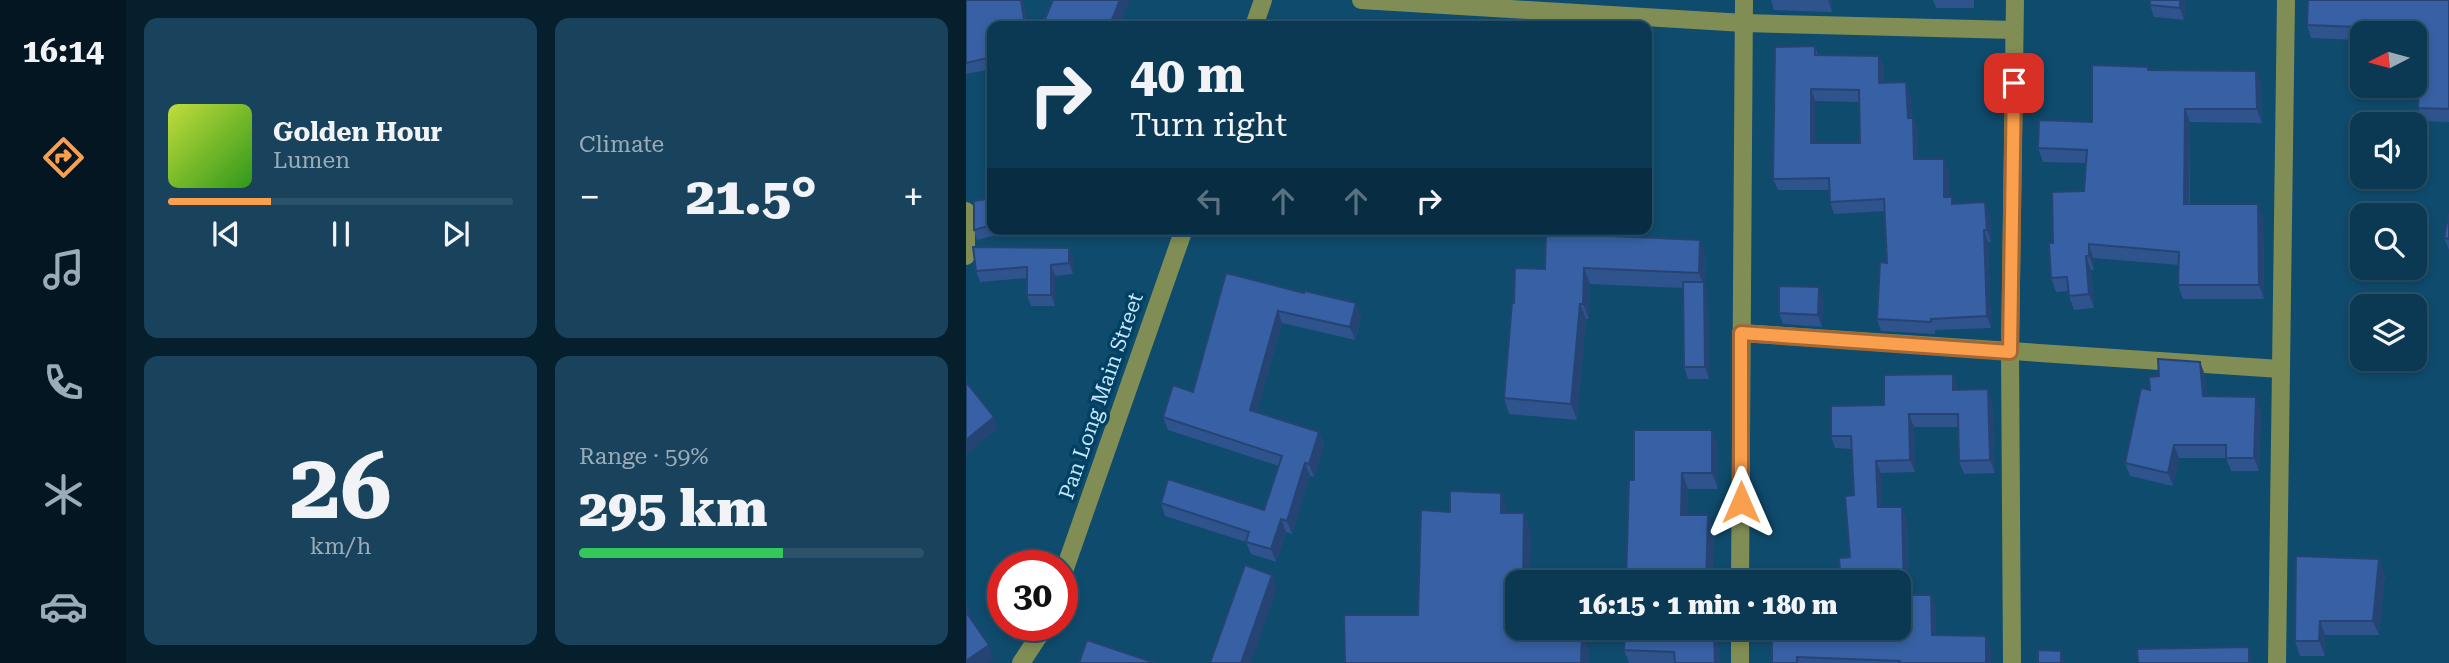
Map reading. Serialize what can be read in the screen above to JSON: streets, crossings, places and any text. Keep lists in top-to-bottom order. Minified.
{"streets":{"street":["Pan Long Main Street"]},"north":"left","page":{"tabs":"16:14","tile":["Climate",["26","km/h"],["Range · 59%","295 km"]],"turn":["40 m","Turn right"],"song":["Golden Hour","Lumen"],"heat":["−","21.5°","+"],"limit":"30","trip":"16:15 · 1 min · 180 m"}}
